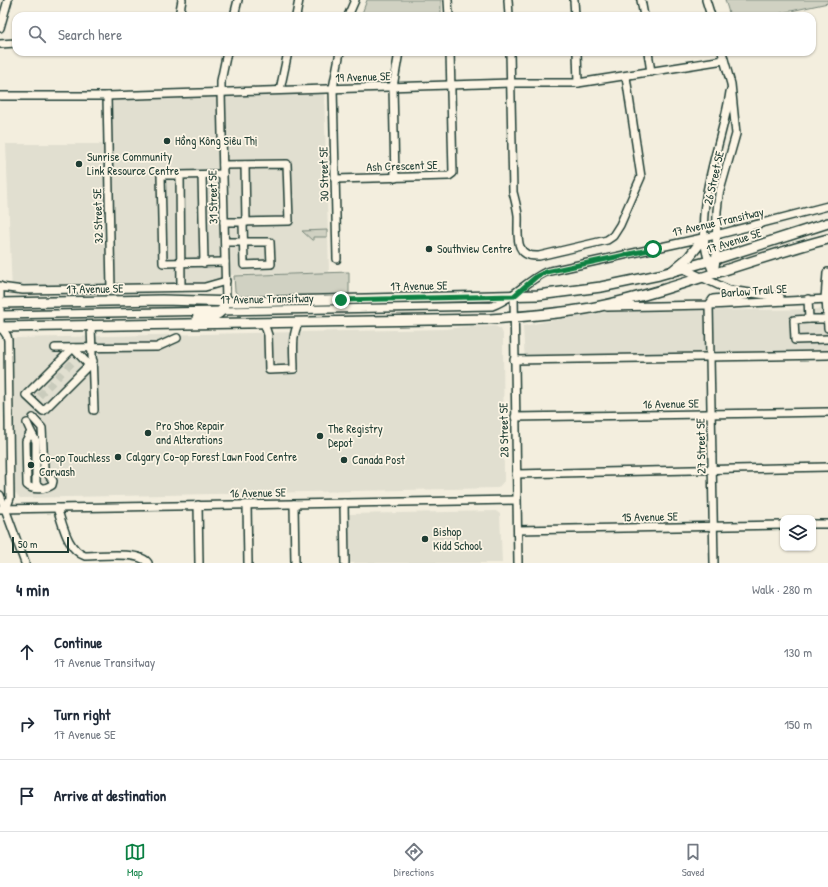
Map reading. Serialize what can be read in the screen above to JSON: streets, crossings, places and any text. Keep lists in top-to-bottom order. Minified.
{"streets":{"main road":["17 Avenue SE"],"street":["19 Avenue SE","Ash Crescent SE","30 Street SE","26 Street SE","31 Street SE","32 Street SE","17 Avenue Transitway","Barlow Trail SE","16 Avenue SE","28 Street SE","27 Street SE","15 Avenue SE"]},"crossings":[["19 Avenue SE","Ash Crescent SE"],["19 Avenue SE","30 Street SE"],["19 Avenue SE","26 Street SE"],["19 Avenue SE","31 Street SE"],["19 Avenue SE","32 Street SE"],["Ash Crescent SE","30 Street SE"],["26 Street SE","17 Avenue Transitway"],["26 Street SE","17 Avenue SE"],["31 Street SE","17 Avenue Transitway"],["31 Street SE","17 Avenue SE"],["17 Avenue Transitway","17 Avenue SE"],["17 Avenue Transitway","28 Street SE"],["17 Avenue SE","Barlow Trail SE"],["17 Avenue SE","28 Street SE"],["17 Avenue SE","27 Street SE"],["Barlow Trail SE","27 Street SE"],["16 Avenue SE","28 Street SE"],["16 Avenue SE","27 Street SE"],["28 Street SE","15 Avenue SE"],["27 Street SE","15 Avenue SE"]],"places":["Hồng Kông Siêu Thị","Sunrise Community Link Resource Centre","Southview Centre","Pro Shoe Repair and Alterations","The Registry Depot","Calgary Co-op Forest Lawn Food Centre","Canada Post","Co-op Touchless Carwash","Bishop Kidd School"],"scale_bar":"50 m","page":{"search":"Search here","scale":"50 m","heading":["4 min","Walk · 280 m"],"list":[["Continue","17 Avenue Transitway","130 m"],["Turn right","17 Avenue SE","150 m"],"Arrive at destination"],"nav":["Map","Directions","Saved"]}}
